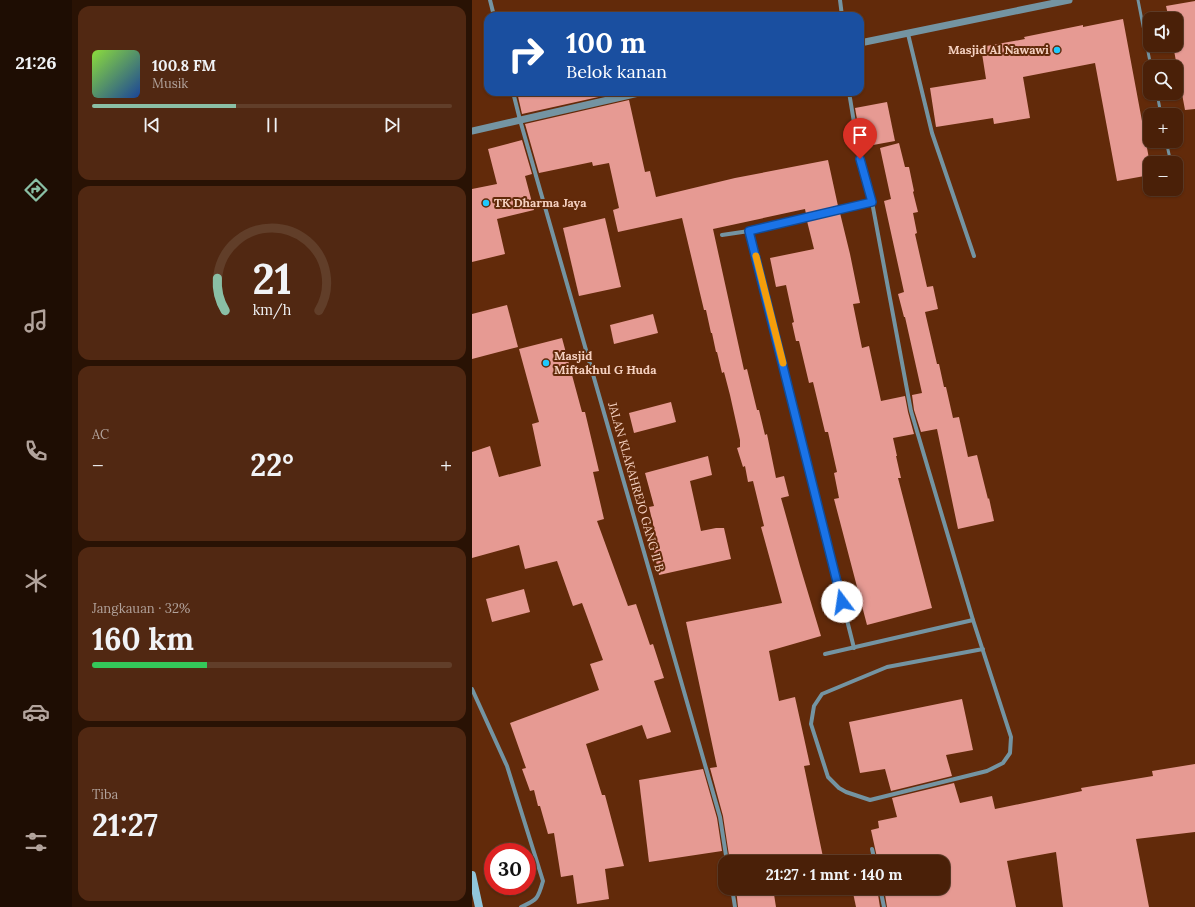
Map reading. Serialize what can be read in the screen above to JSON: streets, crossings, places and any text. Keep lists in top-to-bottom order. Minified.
{"streets":{"street":["JALAN KLAKAHREJO GANG II B"]},"places":["Masjid Al Nawawi","TK Dharma Jaya","Masjid Miftakhul G Huda"],"page":{"tabs":"21:26","map_buttons":["+","−"],"turn":["100 m","Belok kanan"],"song":["100.8 FM","Musik"],"tile":["AC",["Jangkauan · 32%","160 km"],["Tiba","21:27"]],"heat":["−","22°","+"],"limit":"30","trip":"21:27 · 1 mnt · 140 m","gauge":["21","km/h"]}}
